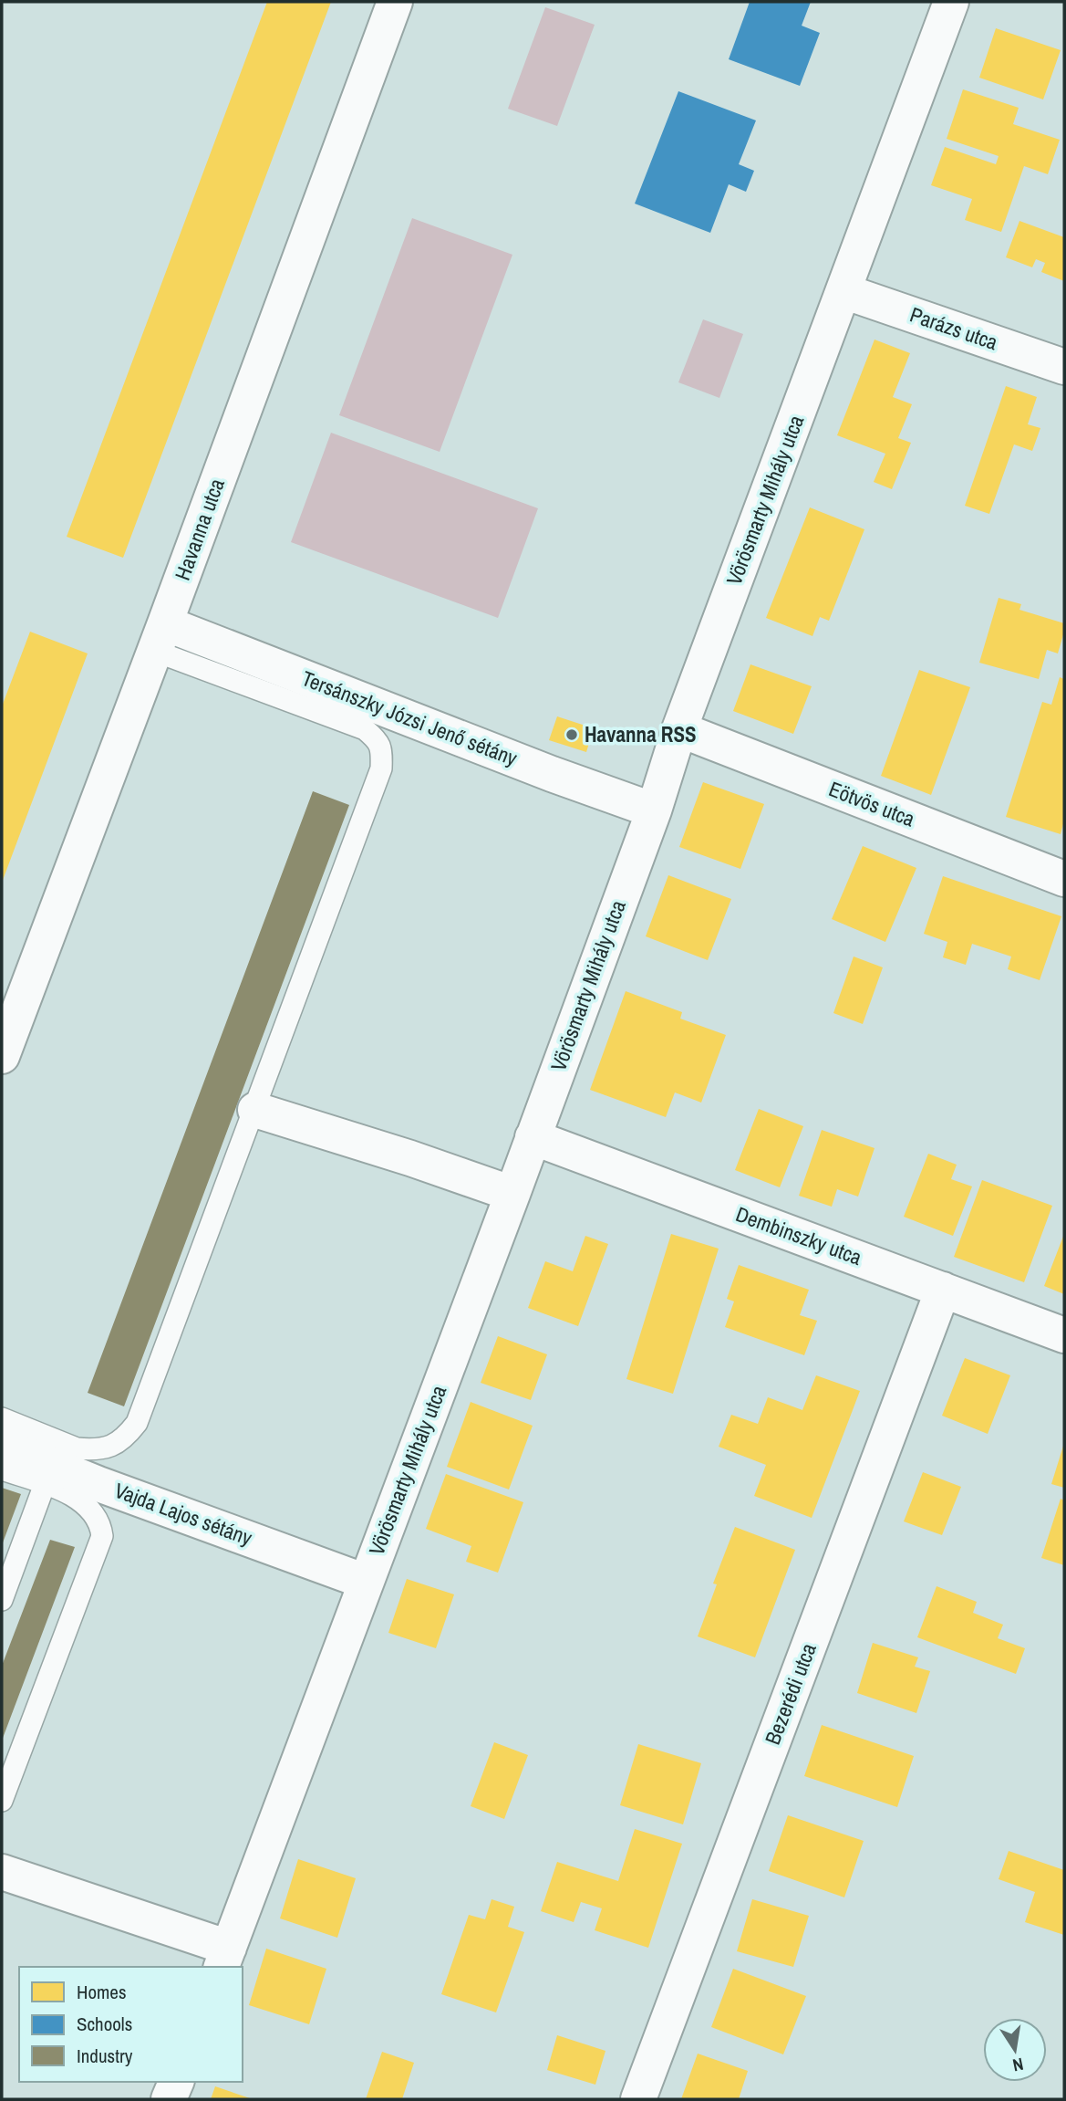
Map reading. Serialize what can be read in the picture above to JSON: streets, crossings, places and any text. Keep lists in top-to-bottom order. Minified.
{"streets":{"street":["Parázs utca","Vörösmarty Mihály utca","Havanna utca","Tersánszky Józsi Jenő sétány","Eötvös utca","Dembinszky utca","Vajda Lajos sétány","Bezerédi utca"]},"crossings":[["Parázs utca","Vörösmarty Mihály utca"],["Vörösmarty Mihály utca","Tersánszky Józsi Jenő sétány"],["Vörösmarty Mihály utca","Eötvös utca"],["Vörösmarty Mihály utca","Dembinszky utca"],["Vörösmarty Mihály utca","Vajda Lajos sétány"],["Havanna utca","Tersánszky Józsi Jenő sétány"],["Dembinszky utca","Bezerédi utca"]],"places":["Havanna RSS"],"legend":["Homes","Schools","Industry"],"north":"bottom"}
